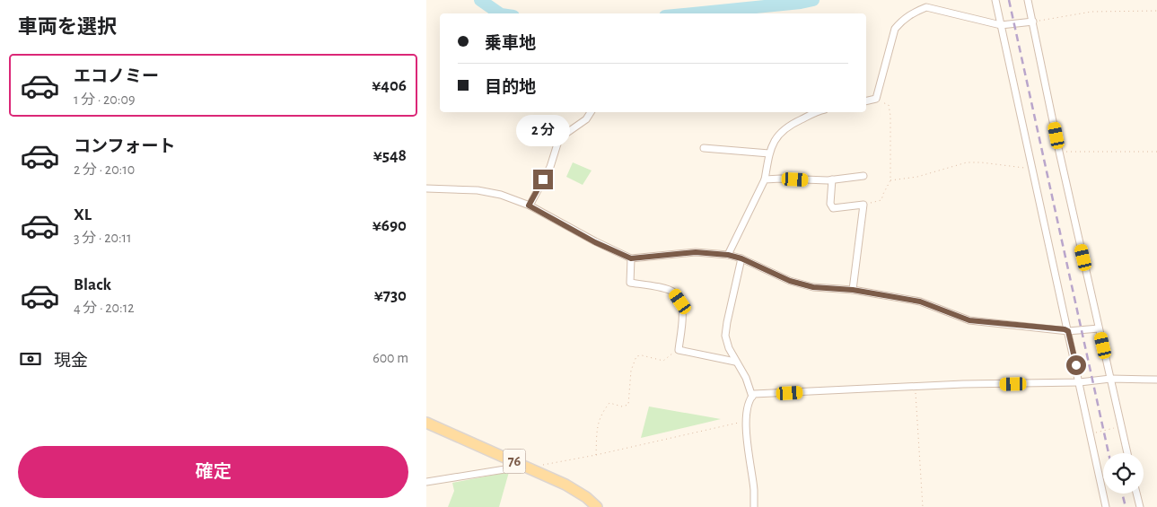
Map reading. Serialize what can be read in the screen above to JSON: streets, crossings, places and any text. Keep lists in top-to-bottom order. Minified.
{"streets":{"main road":["76"]},"page":{"heading":"車両を選択","banner":["乗車地","目的地"],"list":[{"name":"エコノミー","note":"1 分 · 20:09","value":"¥406"},{"name":"コンフォート","note":"2 分 · 20:10","value":"¥548"},{"name":"XL","note":"3 分 · 20:11","value":"¥690"},{"name":"Black","note":"4 分 · 20:12","value":"¥730"}],"bubble":"2 分","pay":["現金","600 m"],"buttons":"確定"}}
